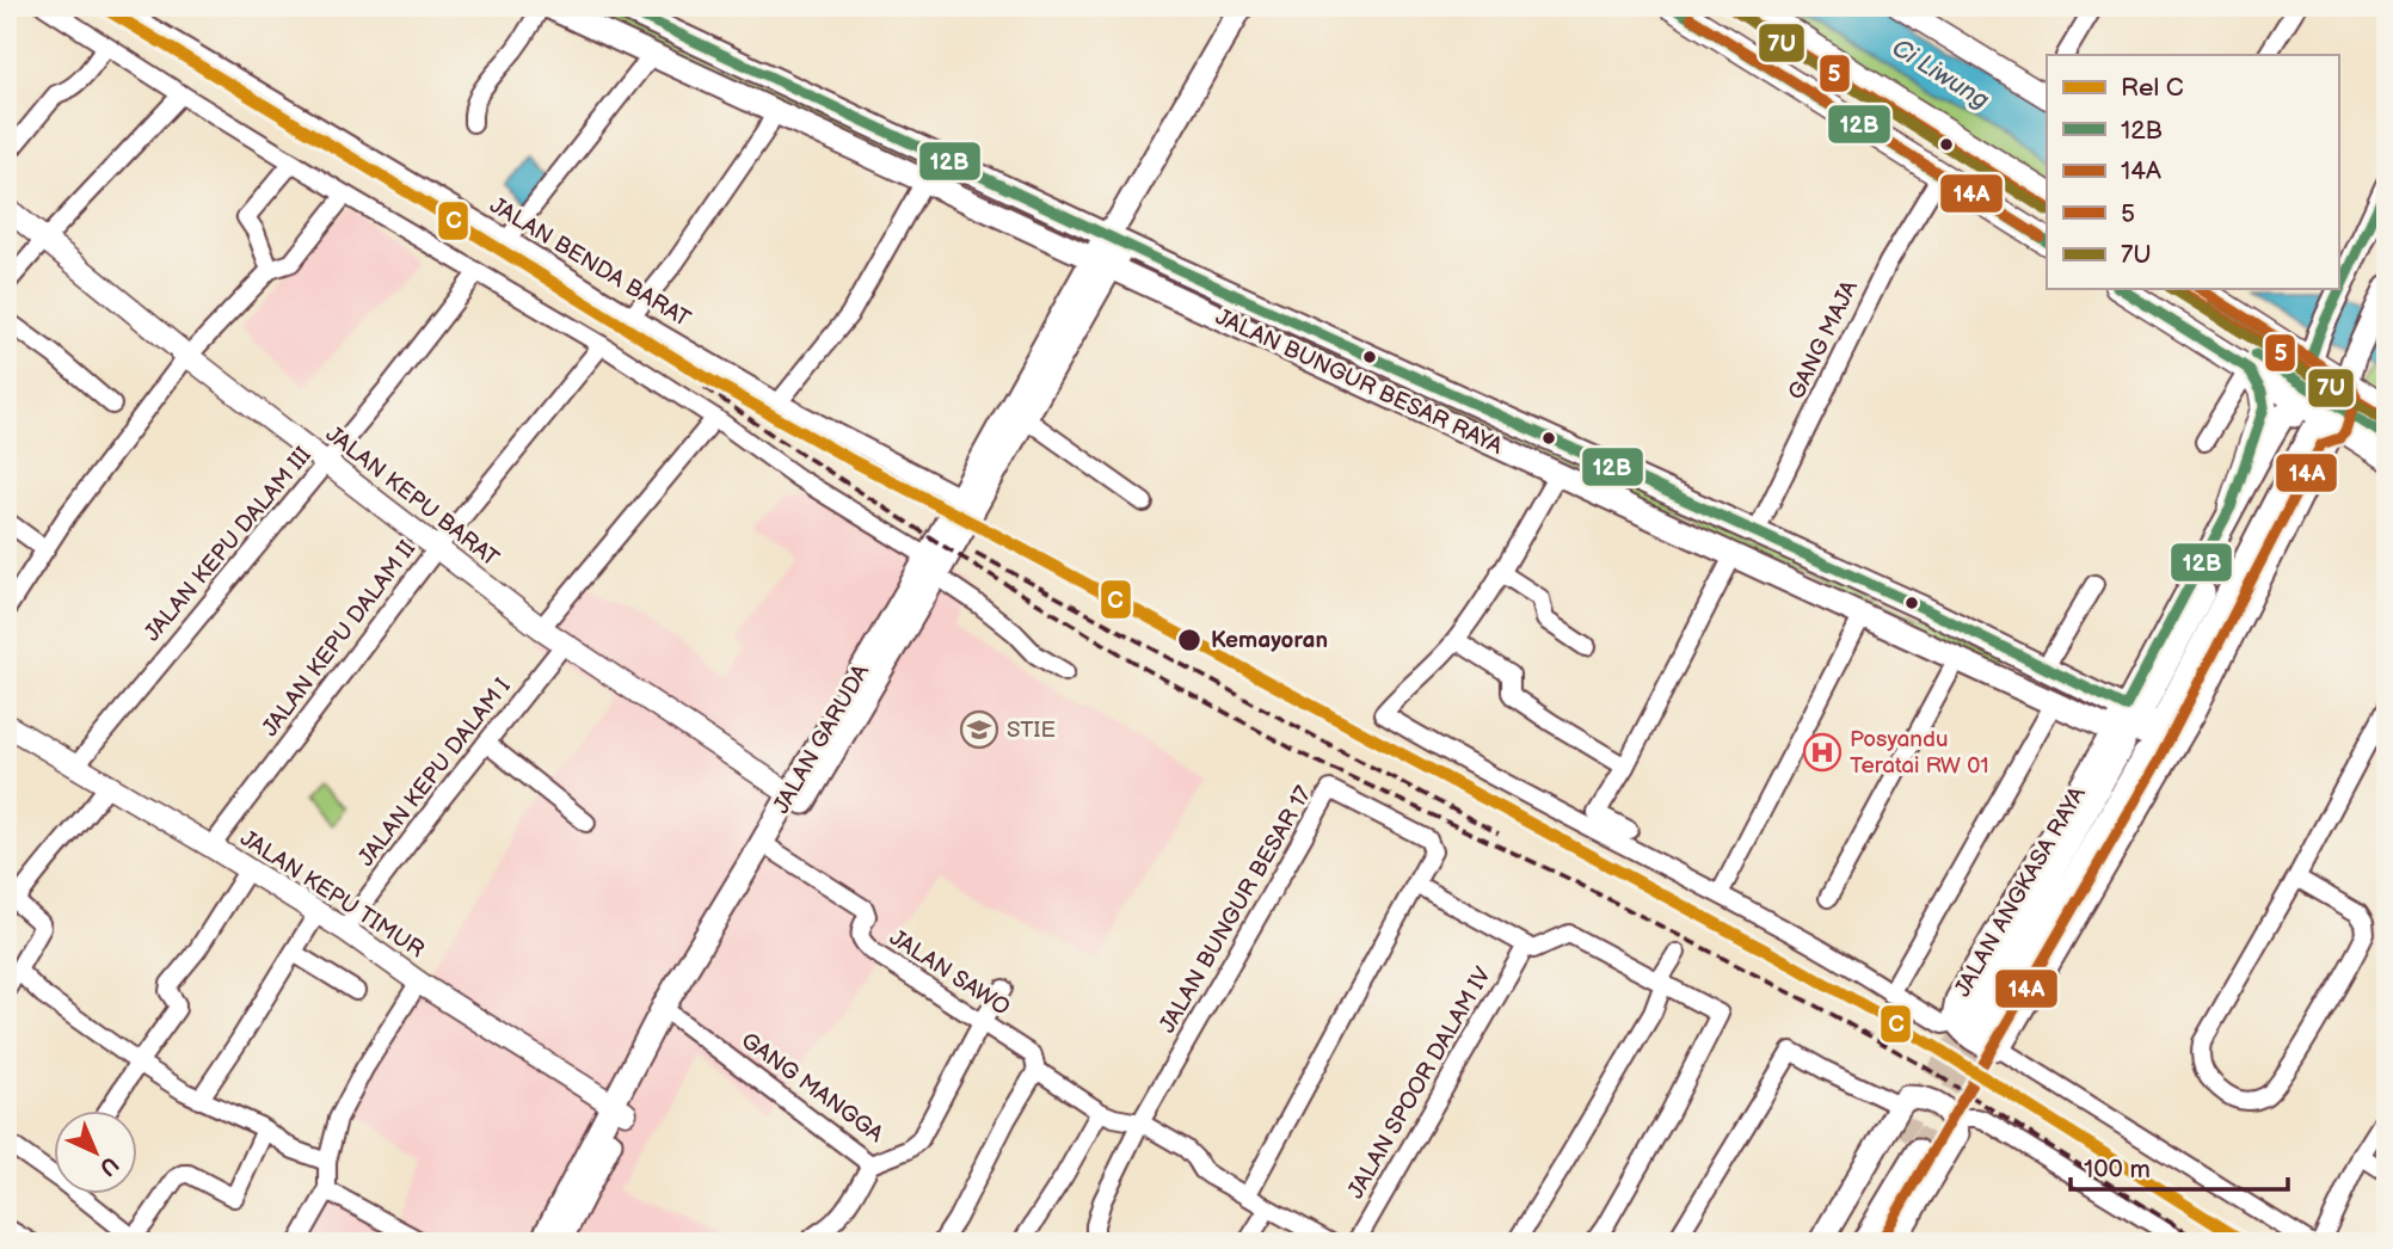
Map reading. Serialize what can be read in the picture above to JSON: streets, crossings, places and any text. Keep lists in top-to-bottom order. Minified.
{"streets":{"main road":["JALAN BUNGUR BESAR RAYA","JALAN GARUDA","JALAN ANGKASA RAYA"],"street":["JALAN BENDA BARAT","GANG MAJA","JALAN KEPU BARAT","JALAN KEPU DALAM III","JALAN KEPU DALAM II","JALAN KEPU DALAM I","JALAN KEPU TIMUR","JALAN BUNGUR BESAR 17","JALAN SAWO","JALAN SPOOR DALAM IV","GANG MANGGA"]},"crossings":[["JALAN BENDA BARAT","JALAN GARUDA"],["GANG MAJA","JALAN BUNGUR BESAR RAYA"],["JALAN BUNGUR BESAR RAYA","JALAN GARUDA"],["JALAN BUNGUR BESAR RAYA","JALAN ANGKASA RAYA"],["JALAN KEPU BARAT","JALAN KEPU DALAM III"],["JALAN KEPU BARAT","JALAN KEPU DALAM II"],["JALAN KEPU BARAT","JALAN GARUDA"],["JALAN KEPU BARAT","JALAN KEPU DALAM I"],["JALAN KEPU DALAM III","JALAN KEPU TIMUR"],["JALAN KEPU DALAM II","JALAN KEPU TIMUR"],["JALAN GARUDA","JALAN KEPU TIMUR"],["JALAN GARUDA","JALAN SAWO"],["JALAN GARUDA","GANG MANGGA"],["JALAN KEPU DALAM I","JALAN KEPU TIMUR"],["JALAN BUNGUR BESAR 17","JALAN SAWO"],["JALAN SAWO","GANG MANGGA"]],"water":["Ci Liwung"],"places":{"other":["Kemayoran"],"school or university":["STIE"],"hospital":["Posyandu Teratai RW 01"]},"lines":["rail line C","transit line 12B","transit line 5","transit line 7U","transit line 14A"],"legend":["Rel C","12B","14A","5","7U"],"scale_bar":"100 m","north":"bottom right"}
